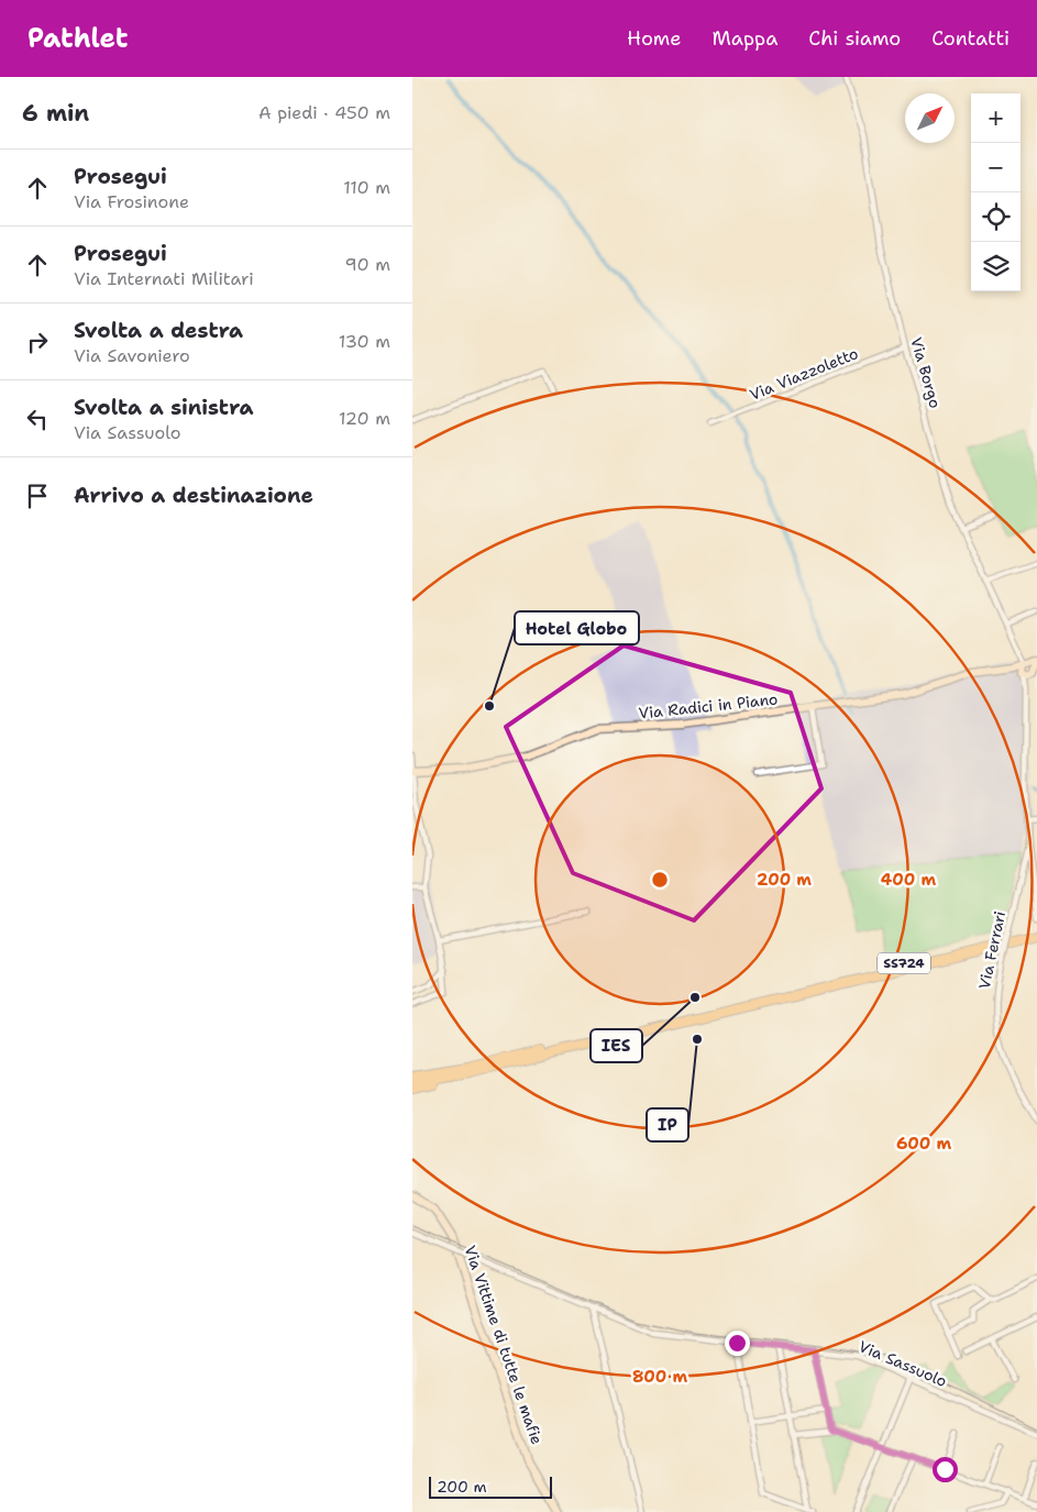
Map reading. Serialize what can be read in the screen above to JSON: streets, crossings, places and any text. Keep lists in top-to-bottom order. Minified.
{"streets":{"highway":["SS724"],"street":["Via Borgo","Via Viazzoletto","Via Radici in Piano","Via Ferrari","Via Vittime di tutte le mafie","Via Sassuolo"]},"crossings":[["Via Borgo","Via Viazzoletto"],["Via Borgo","Via Radici in Piano"],["Via Radici in Piano","Via Ferrari"]],"places":["Hotel Globo","IES","IP"],"scale_bar":"200 m","north":"top right","page":{"header":"Pathlet","nav":["Home","Mappa","Chi siamo","Contatti"],"heading":["6 min","A piedi · 450 m"],"map_buttons":["+","−"],"list":[["Prosegui","Via Frosinone","110 m"],["Prosegui","Via Internati Militari","90 m"],["Svolta a destra","Via Savoniero","130 m"],["Svolta a sinistra","Via Sassuolo","120 m"],"Arrivo a destinazione"],"scale":"200 m"},"rings":["200 m","400 m","600 m","800 m"]}
